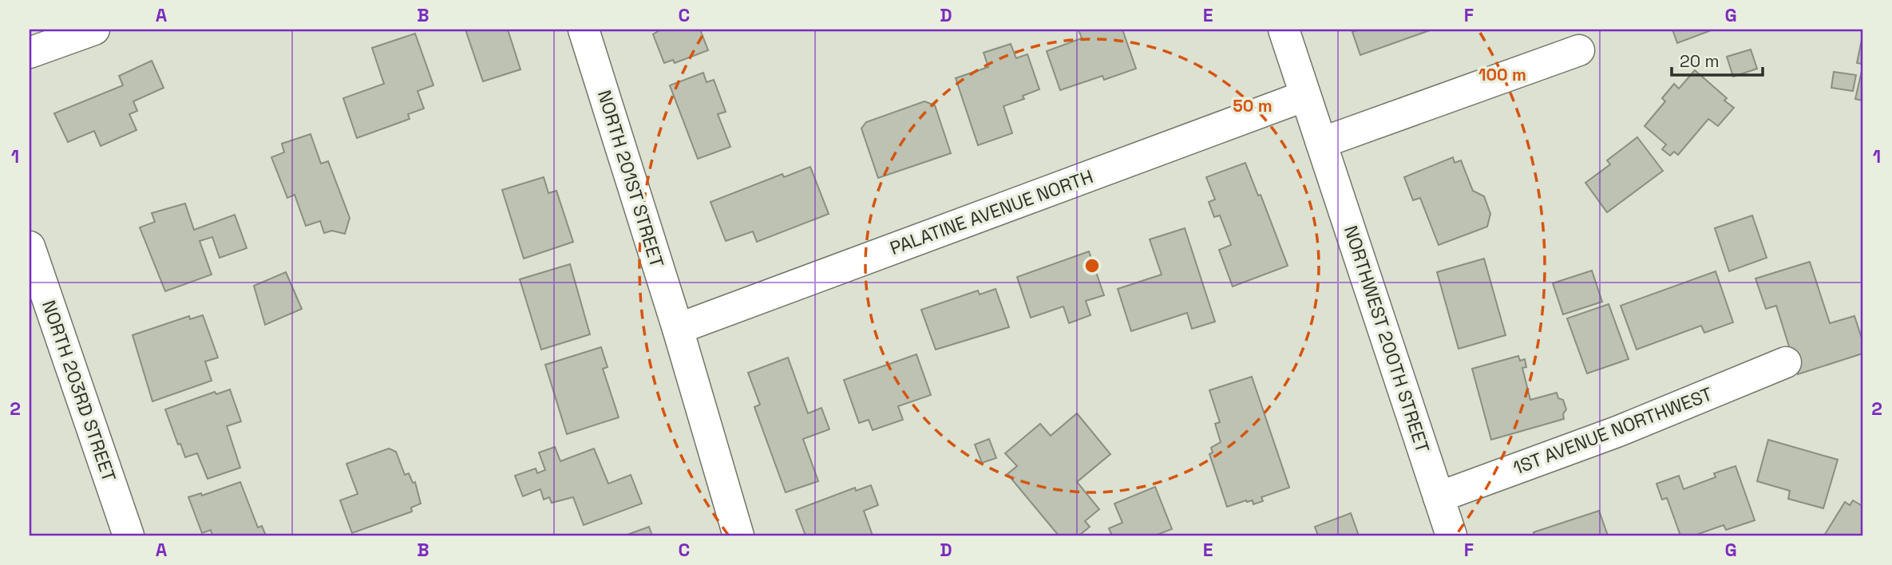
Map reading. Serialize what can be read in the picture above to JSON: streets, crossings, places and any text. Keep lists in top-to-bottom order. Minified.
{"streets":{"street":["NORTH 201ST STREET","PALATINE AVENUE NORTH","NORTHWEST 200TH STREET","NORTH 203RD STREET","1ST AVENUE NORTHWEST"]},"crossings":[["NORTH 201ST STREET","PALATINE AVENUE NORTH"],["PALATINE AVENUE NORTH","NORTHWEST 200TH STREET"],["NORTHWEST 200TH STREET","1ST AVENUE NORTHWEST"]],"scale_bar":"20 m","grid":{"columns":["A","B","C","D","E","F","G"],"rows":["1","2"]},"rings":["100 m","50 m"]}
